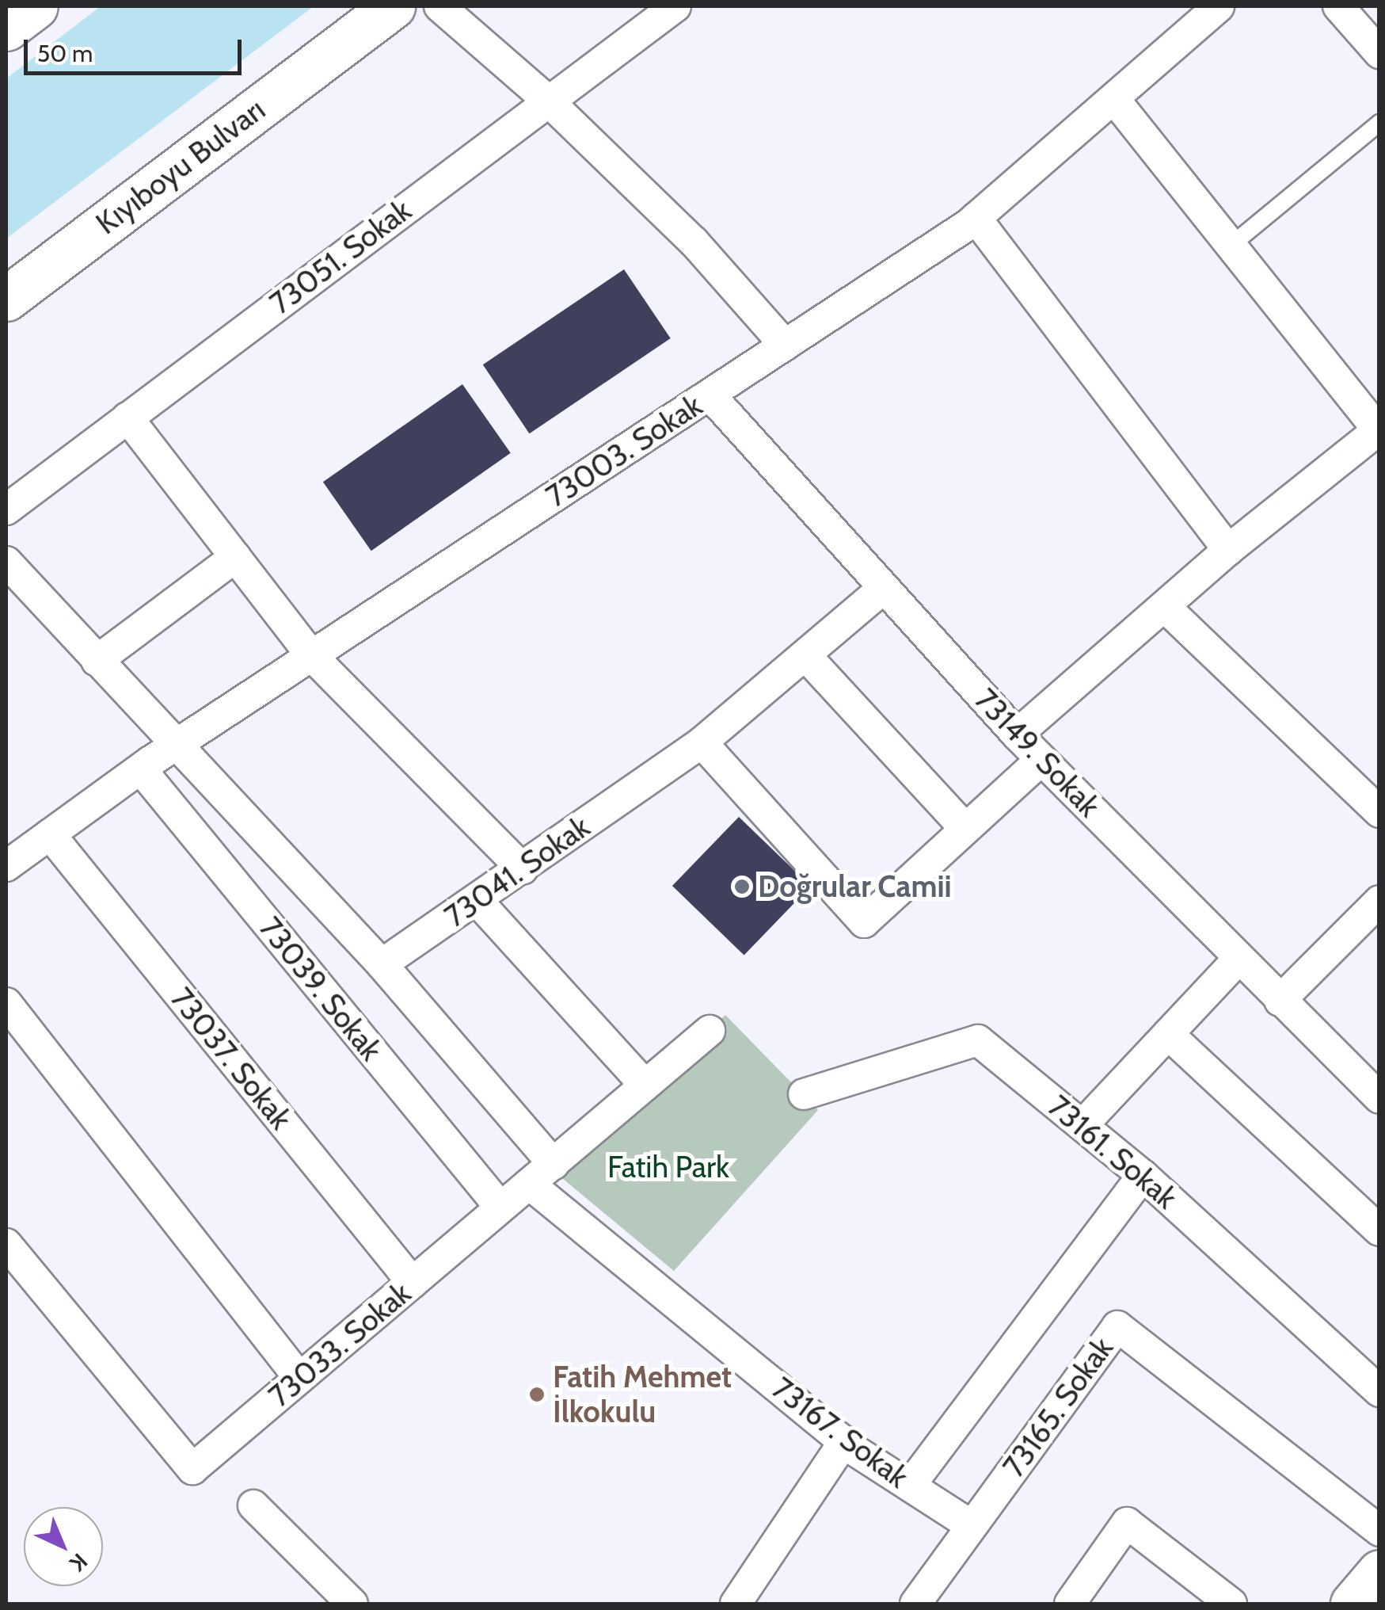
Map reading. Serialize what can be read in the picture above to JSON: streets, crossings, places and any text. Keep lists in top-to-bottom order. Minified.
{"streets":{"main road":["Kıyıboyu Bulvarı"],"street":["73051. Sokak","73003. Sokak","73149. Sokak","73041. Sokak","73039. Sokak","73037. Sokak","73161. Sokak","73033. Sokak","73165. Sokak","73167. Sokak"]},"crossings":[["73003. Sokak","73149. Sokak"],["73003. Sokak","73039. Sokak"],["73003. Sokak","73037. Sokak"],["73149. Sokak","73041. Sokak"],["73039. Sokak","73033. Sokak"],["73037. Sokak","73033. Sokak"],["73033. Sokak","73167. Sokak"],["73165. Sokak","73167. Sokak"]],"parks":["Fatih Park"],"places":["Doğrular Camii","Fatih Mehmet İlkokulu"],"scale_bar":"50 m","north":"bottom right"}
